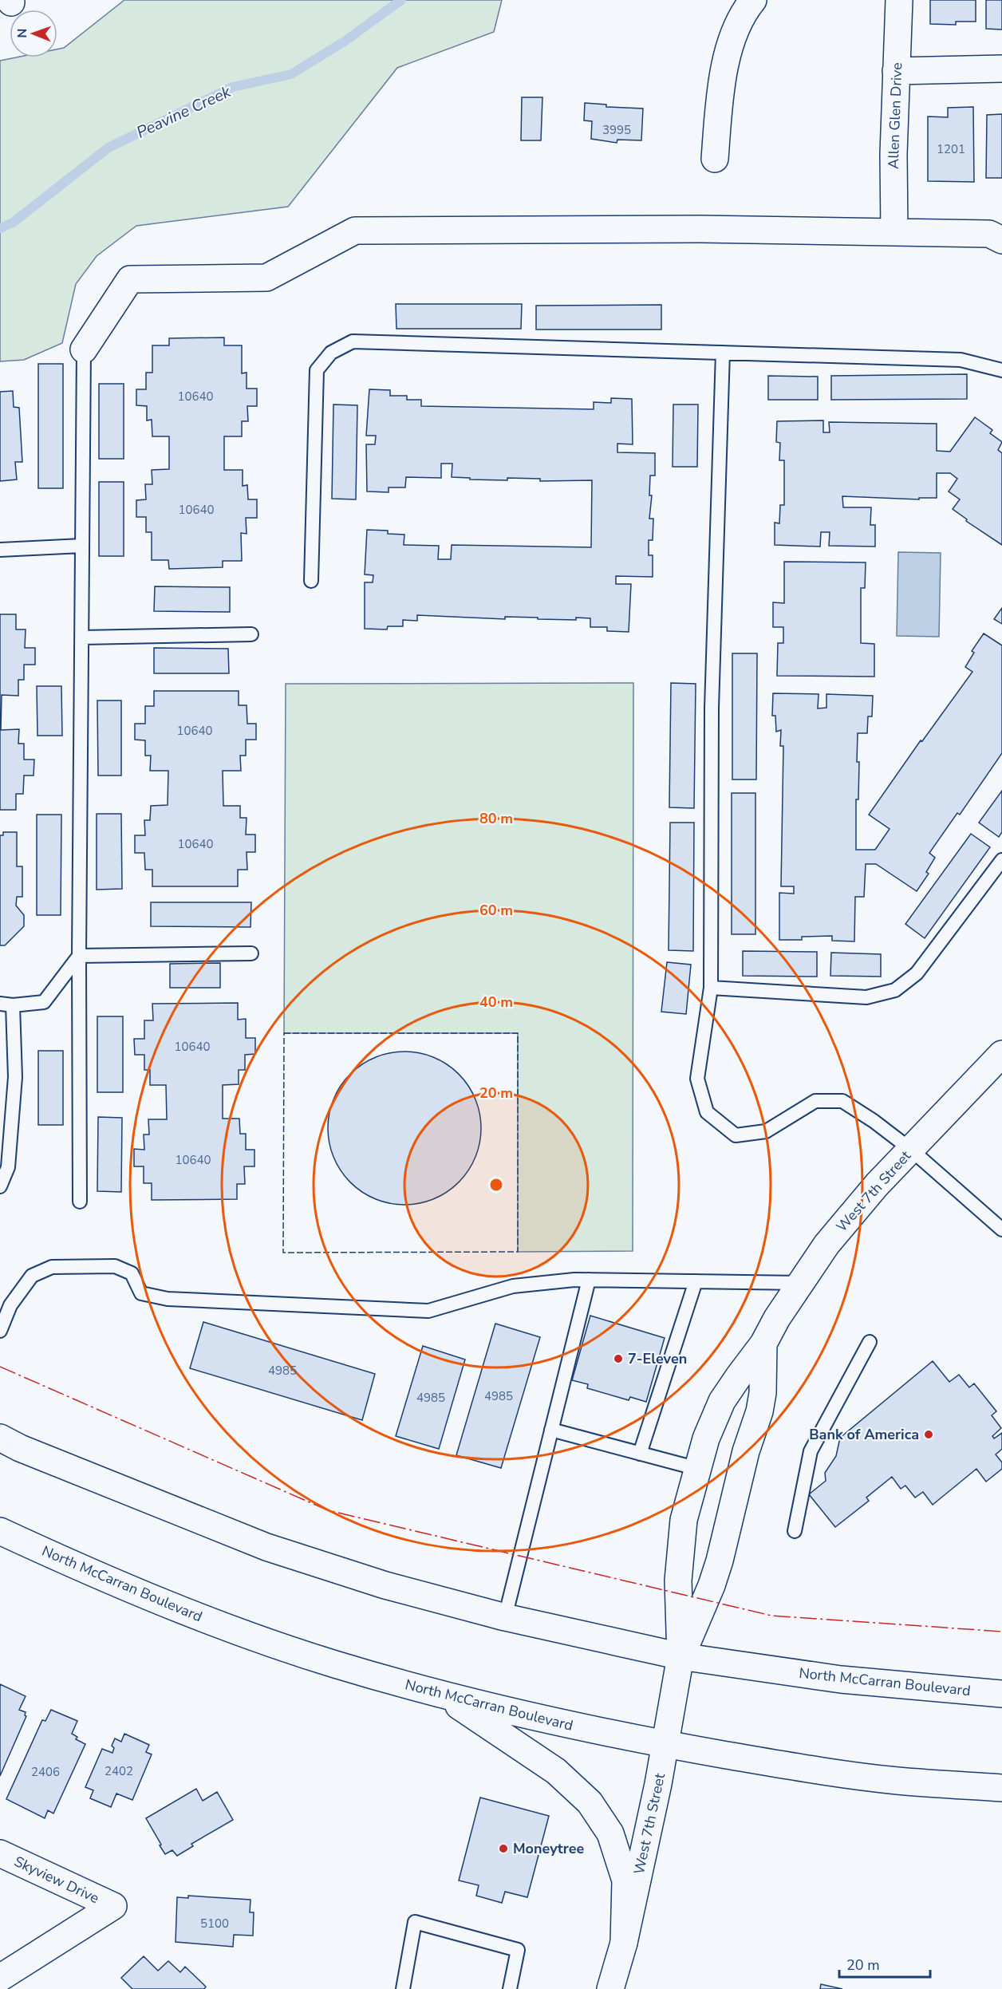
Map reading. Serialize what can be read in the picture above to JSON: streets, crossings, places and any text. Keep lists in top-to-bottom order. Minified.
{"streets":{"main road":["Allen Glen Drive","West 7th Street","North McCarran Boulevard","Skyview Drive"]},"crossings":[["West 7th Street","North McCarran Boulevard"]],"water":["Peavine Creek"],"places":["7-Eleven","Bank of America","Moneytree"],"house_numbers":["3995","1201","10640","10640","10640","10640","10640","10640","4985","4985","4985","2402","2406","5100"],"scale_bar":"20 m","north":"left","rings":["80 m","60 m","40 m","20 m"]}
